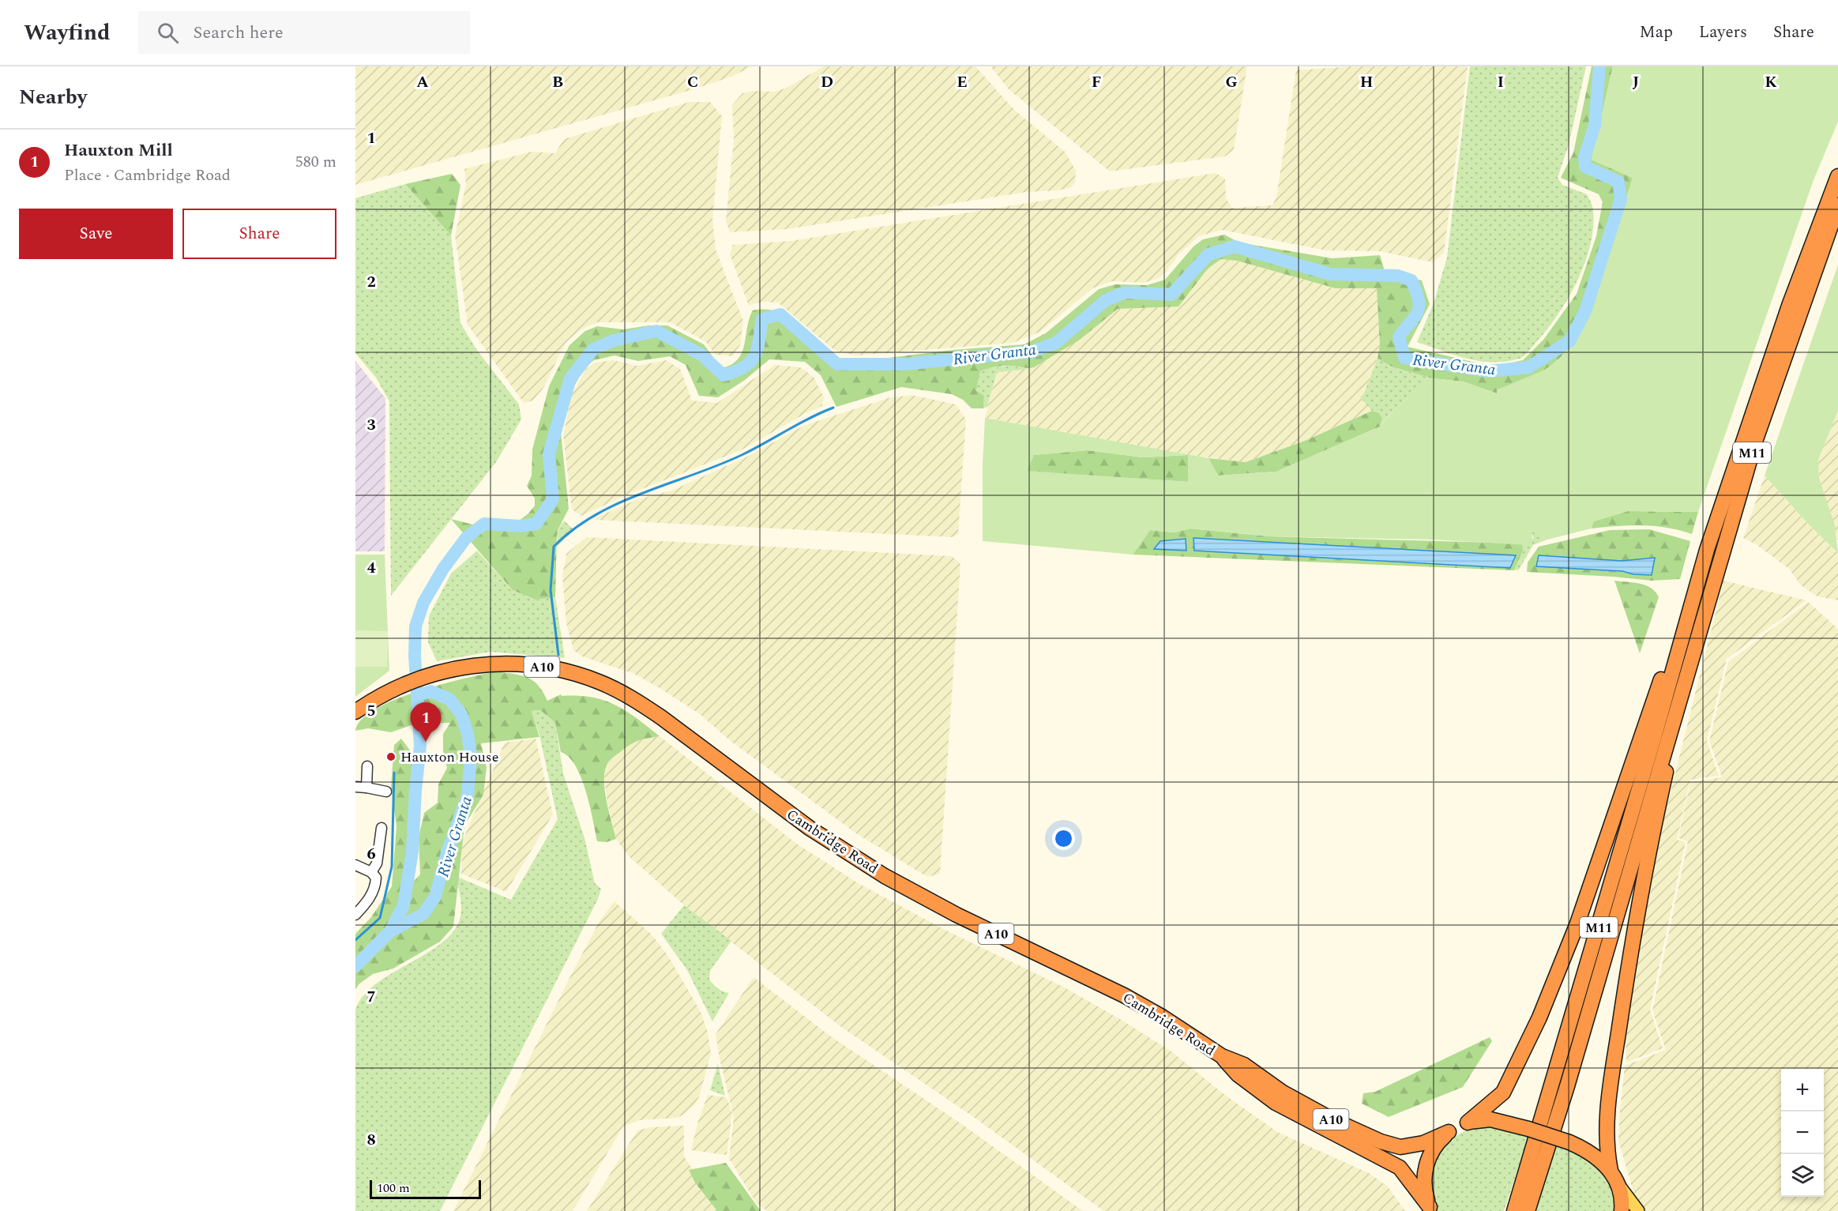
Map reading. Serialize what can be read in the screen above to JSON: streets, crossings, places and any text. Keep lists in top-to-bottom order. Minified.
{"streets":{"highway":["M11","A10","Cambridge Road"]},"crossings":[["M11","Cambridge Road"]],"water":["River Granta"],"places":["Hauxton House"],"scale_bar":"100 m","page":{"header":"Wayfind","search":"Search here","nav":["Map","Layers","Share"],"heading":"Nearby","list":[{"mark":"1","name":"Hauxton Mill","note":"Place · Cambridge Road","value":"580 m"}],"buttons":["Save","Share"],"pins":"1","map_buttons":["+","−"],"scale":"100 m"},"grid":{"columns":["A","B","C","D","E","F","G","H","I","J","K"],"rows":["1","2","3","4","5","6","7","8"]}}
